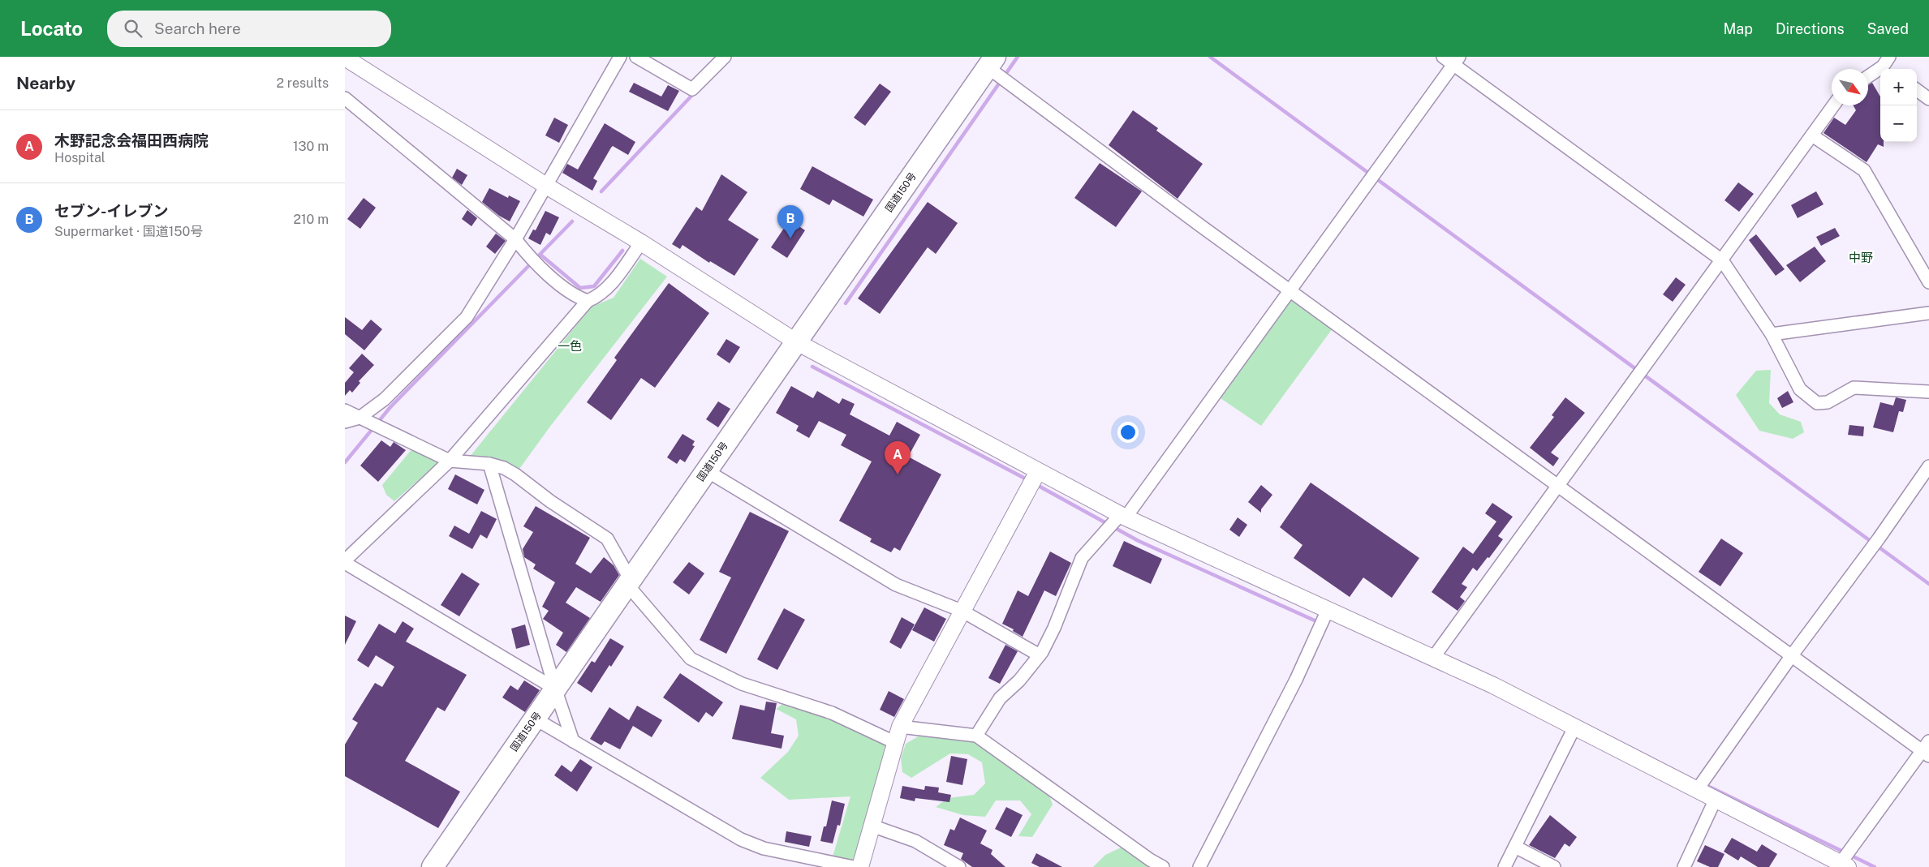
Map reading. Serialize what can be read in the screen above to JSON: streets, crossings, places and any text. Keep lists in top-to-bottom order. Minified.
{"streets":{"highway":["国道150号"]},"districts":["中野","一色"],"north":"bottom right","page":{"header":"Locato","search":"Search here","nav":["Map","Directions","Saved"],"heading":["Nearby","2 results"],"map_buttons":["+","−"],"list":[{"mark":"A","name":"木野記念会福田西病院","note":"Hospital","value":"130 m"},{"mark":"B","name":"セブン-イレブン","note":"Supermarket · 国道150号","value":"210 m"}],"pins":["B","A"]}}
